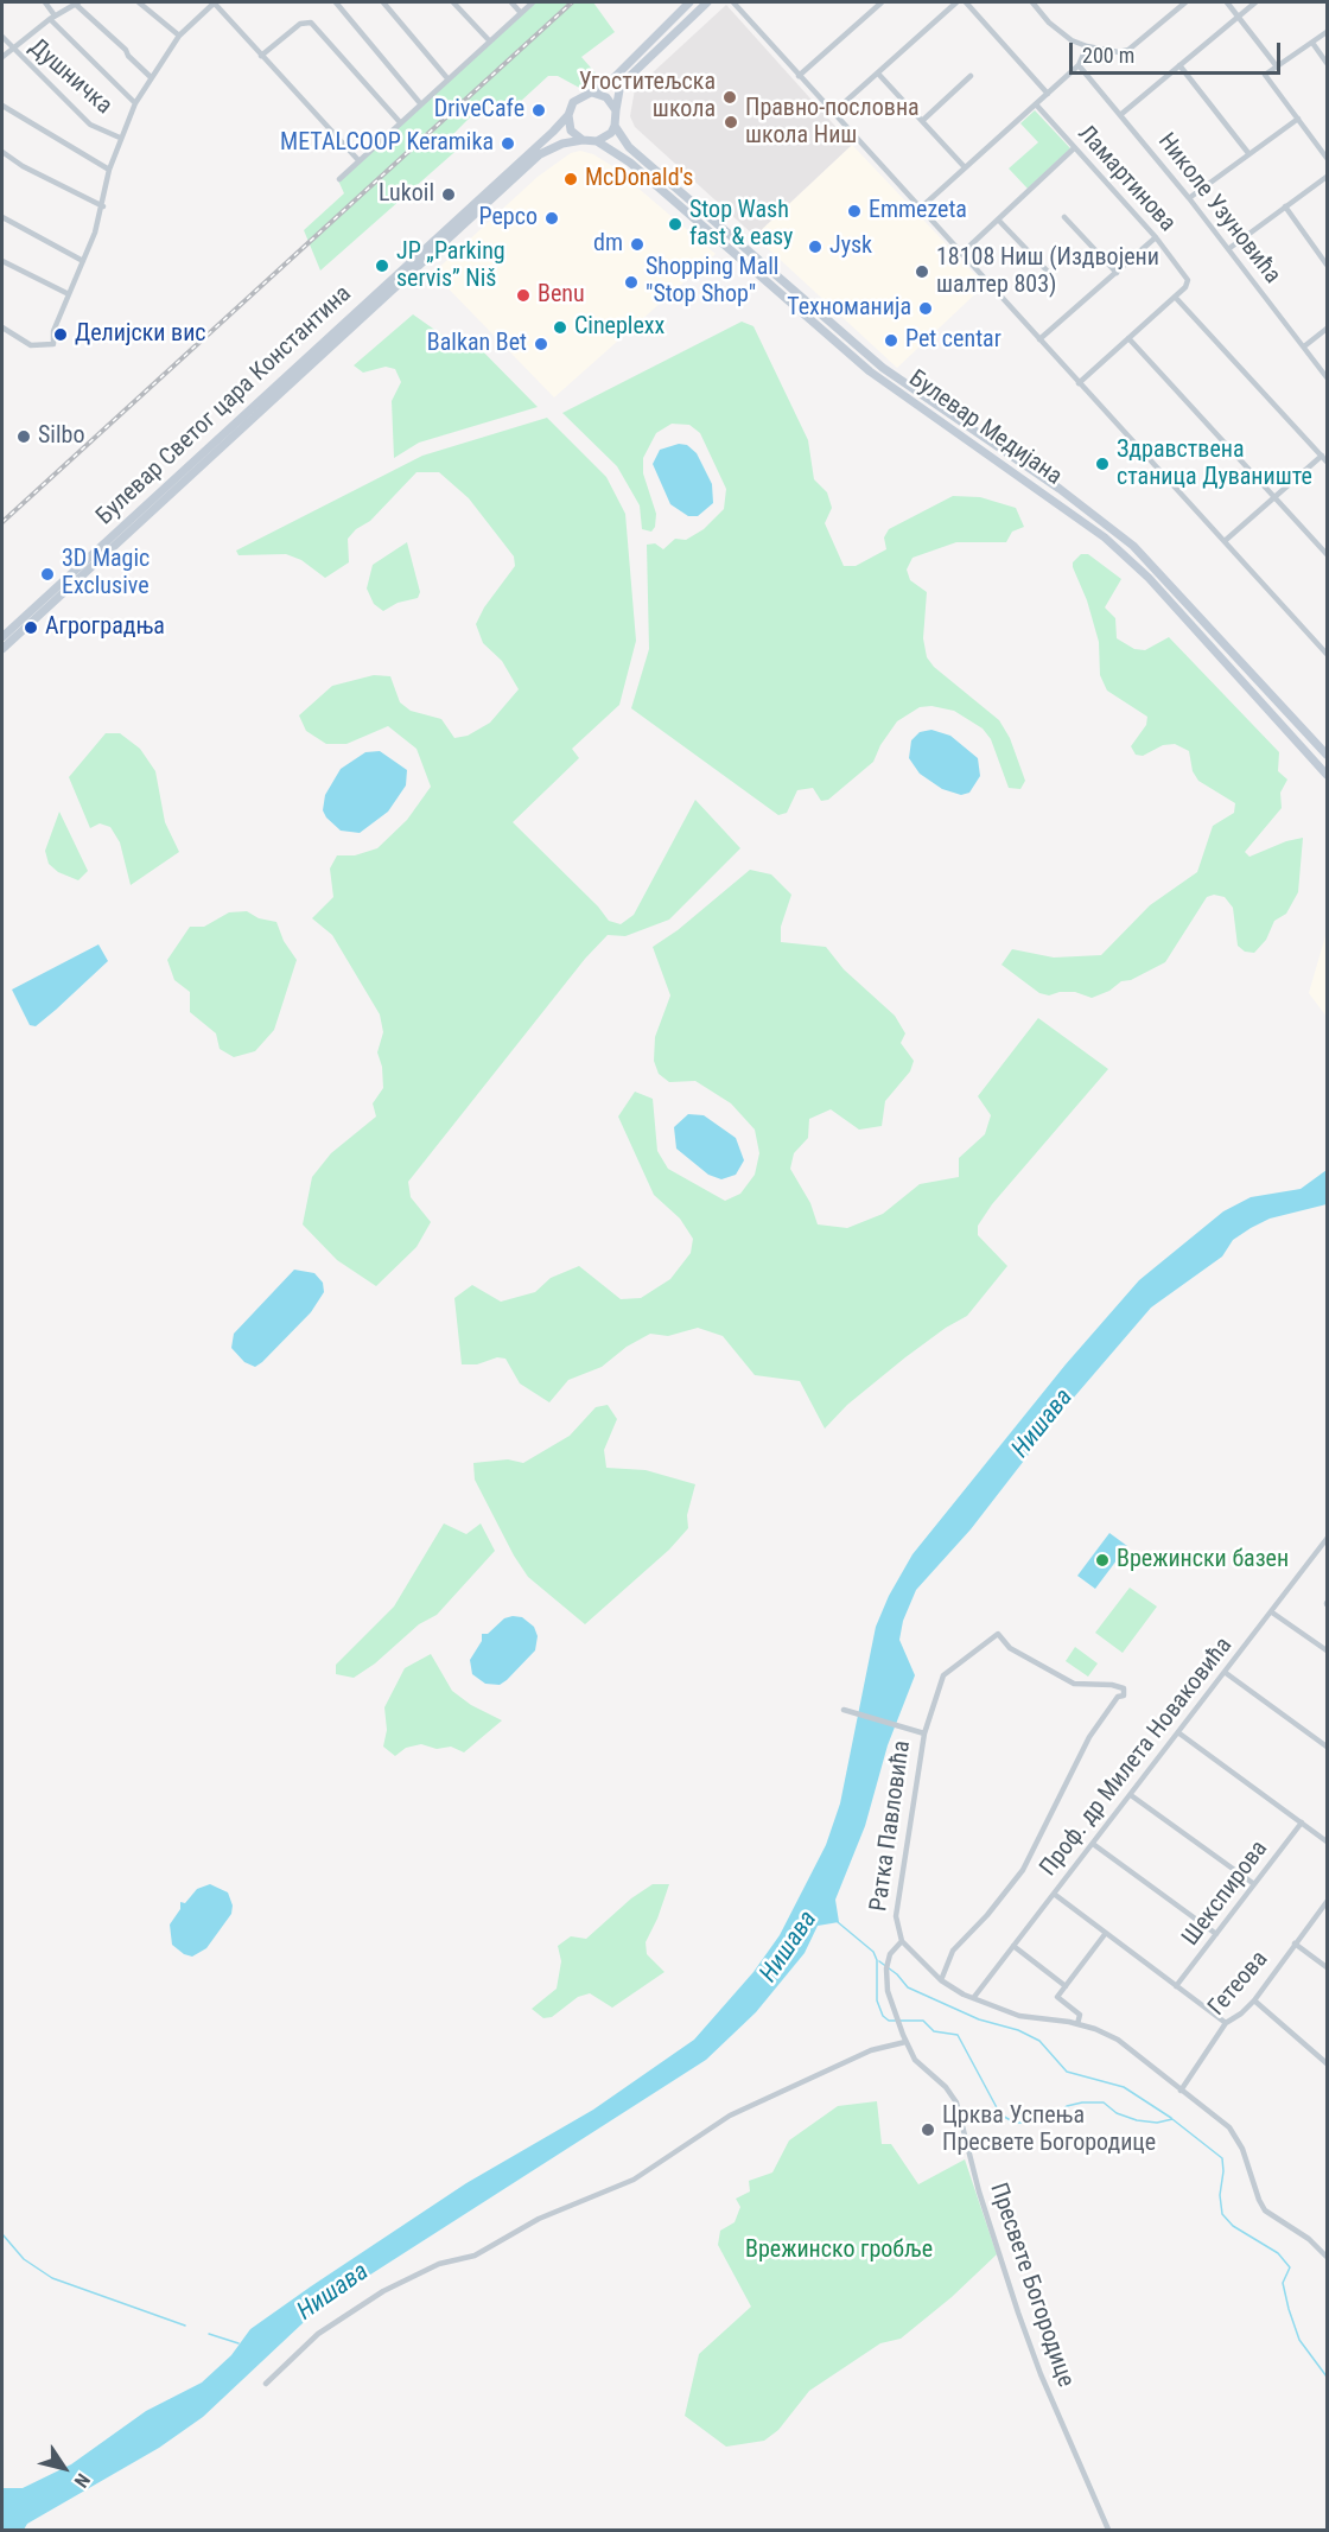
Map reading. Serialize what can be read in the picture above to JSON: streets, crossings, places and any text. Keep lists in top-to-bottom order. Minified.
{"streets":{"main road":["Булевар Светог цара Константина","Булевар Медијана"],"street":["Душничка","Ламартинова","Николе Узуновића","Проф. др Милета Новаковића","Ратка Павловића","Шекспирова","Гетеова","Пресвете Богородице"]},"crossings":[["Булевар Светог цара Константина","Булевар Медијана"],["Проф. др Милета Новаковића","Ратка Павловића"],["Ратка Павловића","Гетеова"],["Ратка Павловића","Пресвете Богородице"]],"water":["Нишава"],"parks":["Врежинско гробље"],"places":["Угоститељска школа","DriveCafe","Правно-пословна школа Ниш","METALCOOP Keramika","McDonald's","Lukoil","Emmezeta","Pepco","Stop Wash fast & easy","dm","Jysk","JP „Parking servis” Niš","18108 Ниш (Издвојени шалтер 803)","Shopping Mall \"Stop Shop\"","Benu","Техноманија","Cineplexx","Делијски вис","Pet centar","Balkan Bet","Silbo","Здравствена станица Дуваниште","3D Magic Exclusive","Агроградња","Врежински базен","Црква Успења Пресвете Богородице"],"scale_bar":"200 m","north":"bottom right"}
